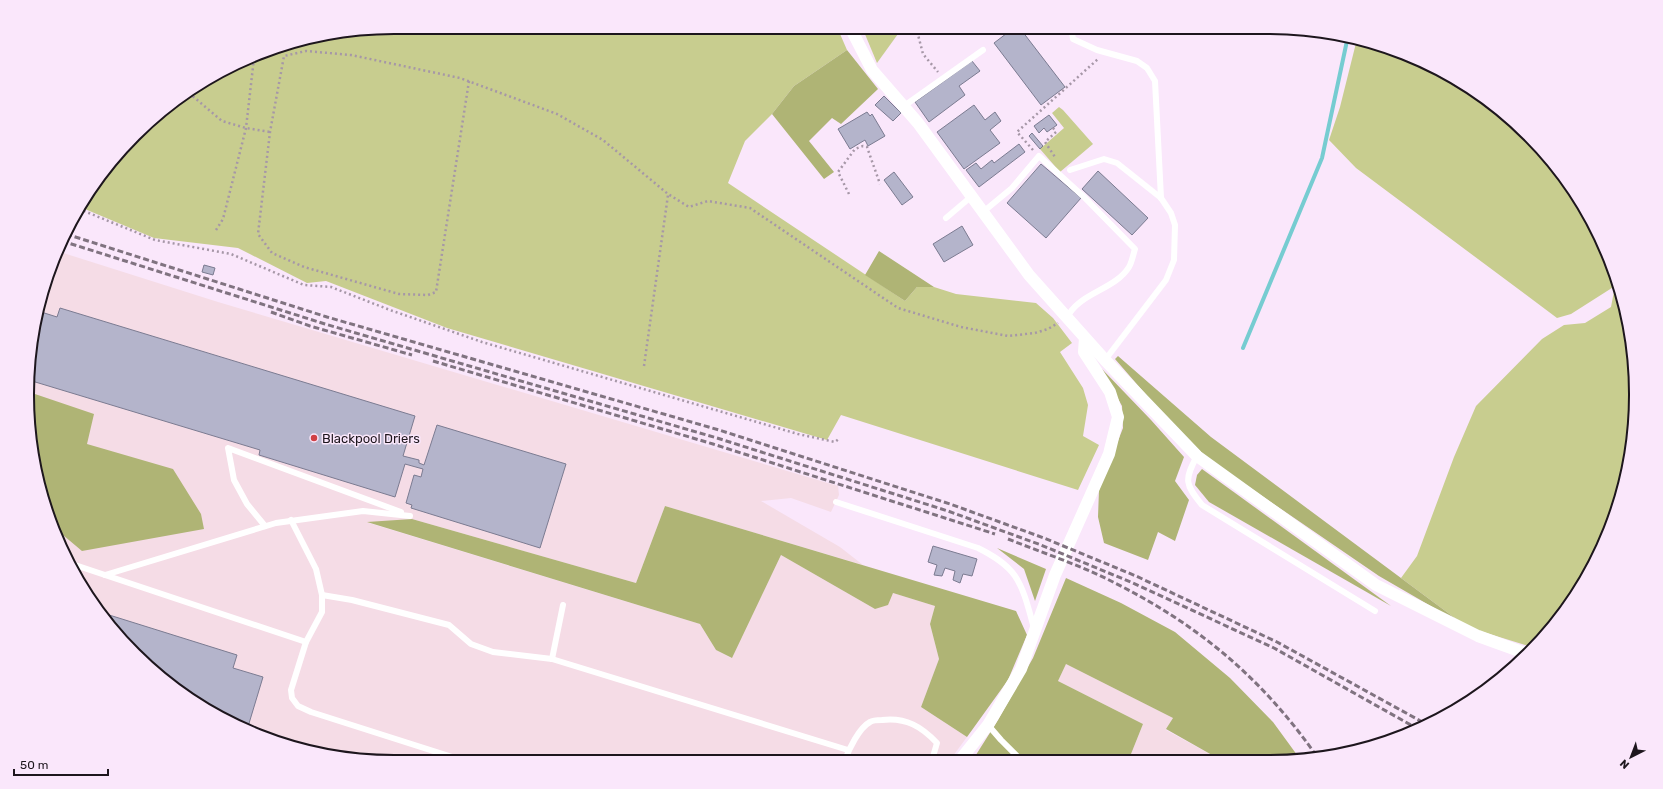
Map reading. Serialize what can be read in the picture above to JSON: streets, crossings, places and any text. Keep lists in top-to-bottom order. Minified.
{"places":["Blackpool Driers"],"scale_bar":"50 m","north":"bottom left"}
